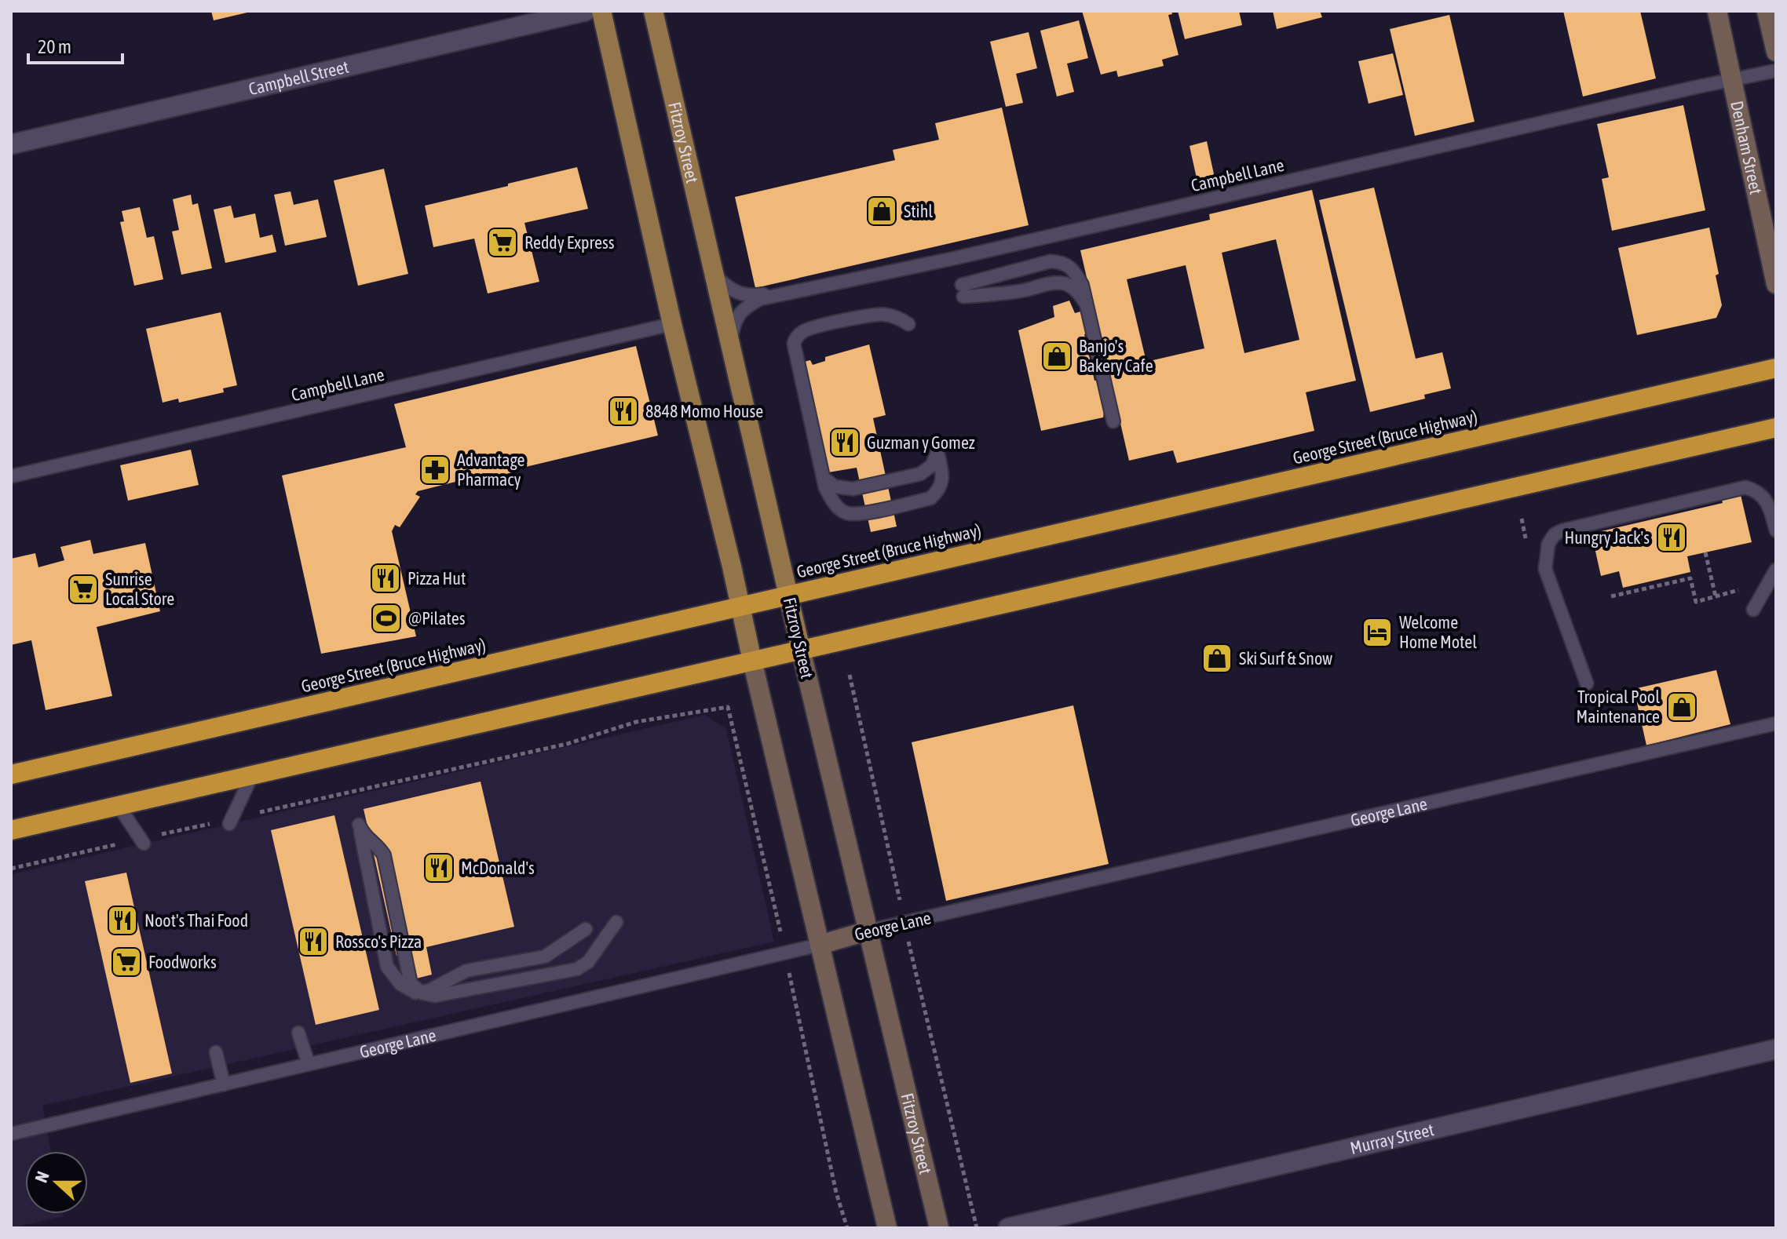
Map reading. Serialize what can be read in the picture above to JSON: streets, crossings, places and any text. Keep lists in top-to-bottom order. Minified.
{"streets":{"highway":["George Street (Bruce Highway)"],"main road":["Fitzroy Street"],"street":["Campbell Street","Denham Street","George Lane","Murray Street"],"lane":["Campbell Lane"]},"crossings":[["Fitzroy Street","Campbell Lane"],["Fitzroy Street","George Street (Bruce Highway)"],["Fitzroy Street","George Lane"],["Denham Street","Campbell Lane"]],"places":{"shop":["Stihl","Banjo's Bakery Cafe","Ski Surf & Snow","Tropical Pool Maintenance"],"supermarket":["Reddy Express","Sunrise Local Store","Foodworks"],"restaurant":["8848 Momo House","Guzman y Gomez","Hungry Jack's","Pizza Hut","McDonald's","Noot's Thai Food","Rossco's Pizza"],"pharmacy":["Advantage Pharmacy"],"sports":["@Pilates"],"hotel":["Welcome Home Motel"]},"scale_bar":"20 m","north":"left"}
